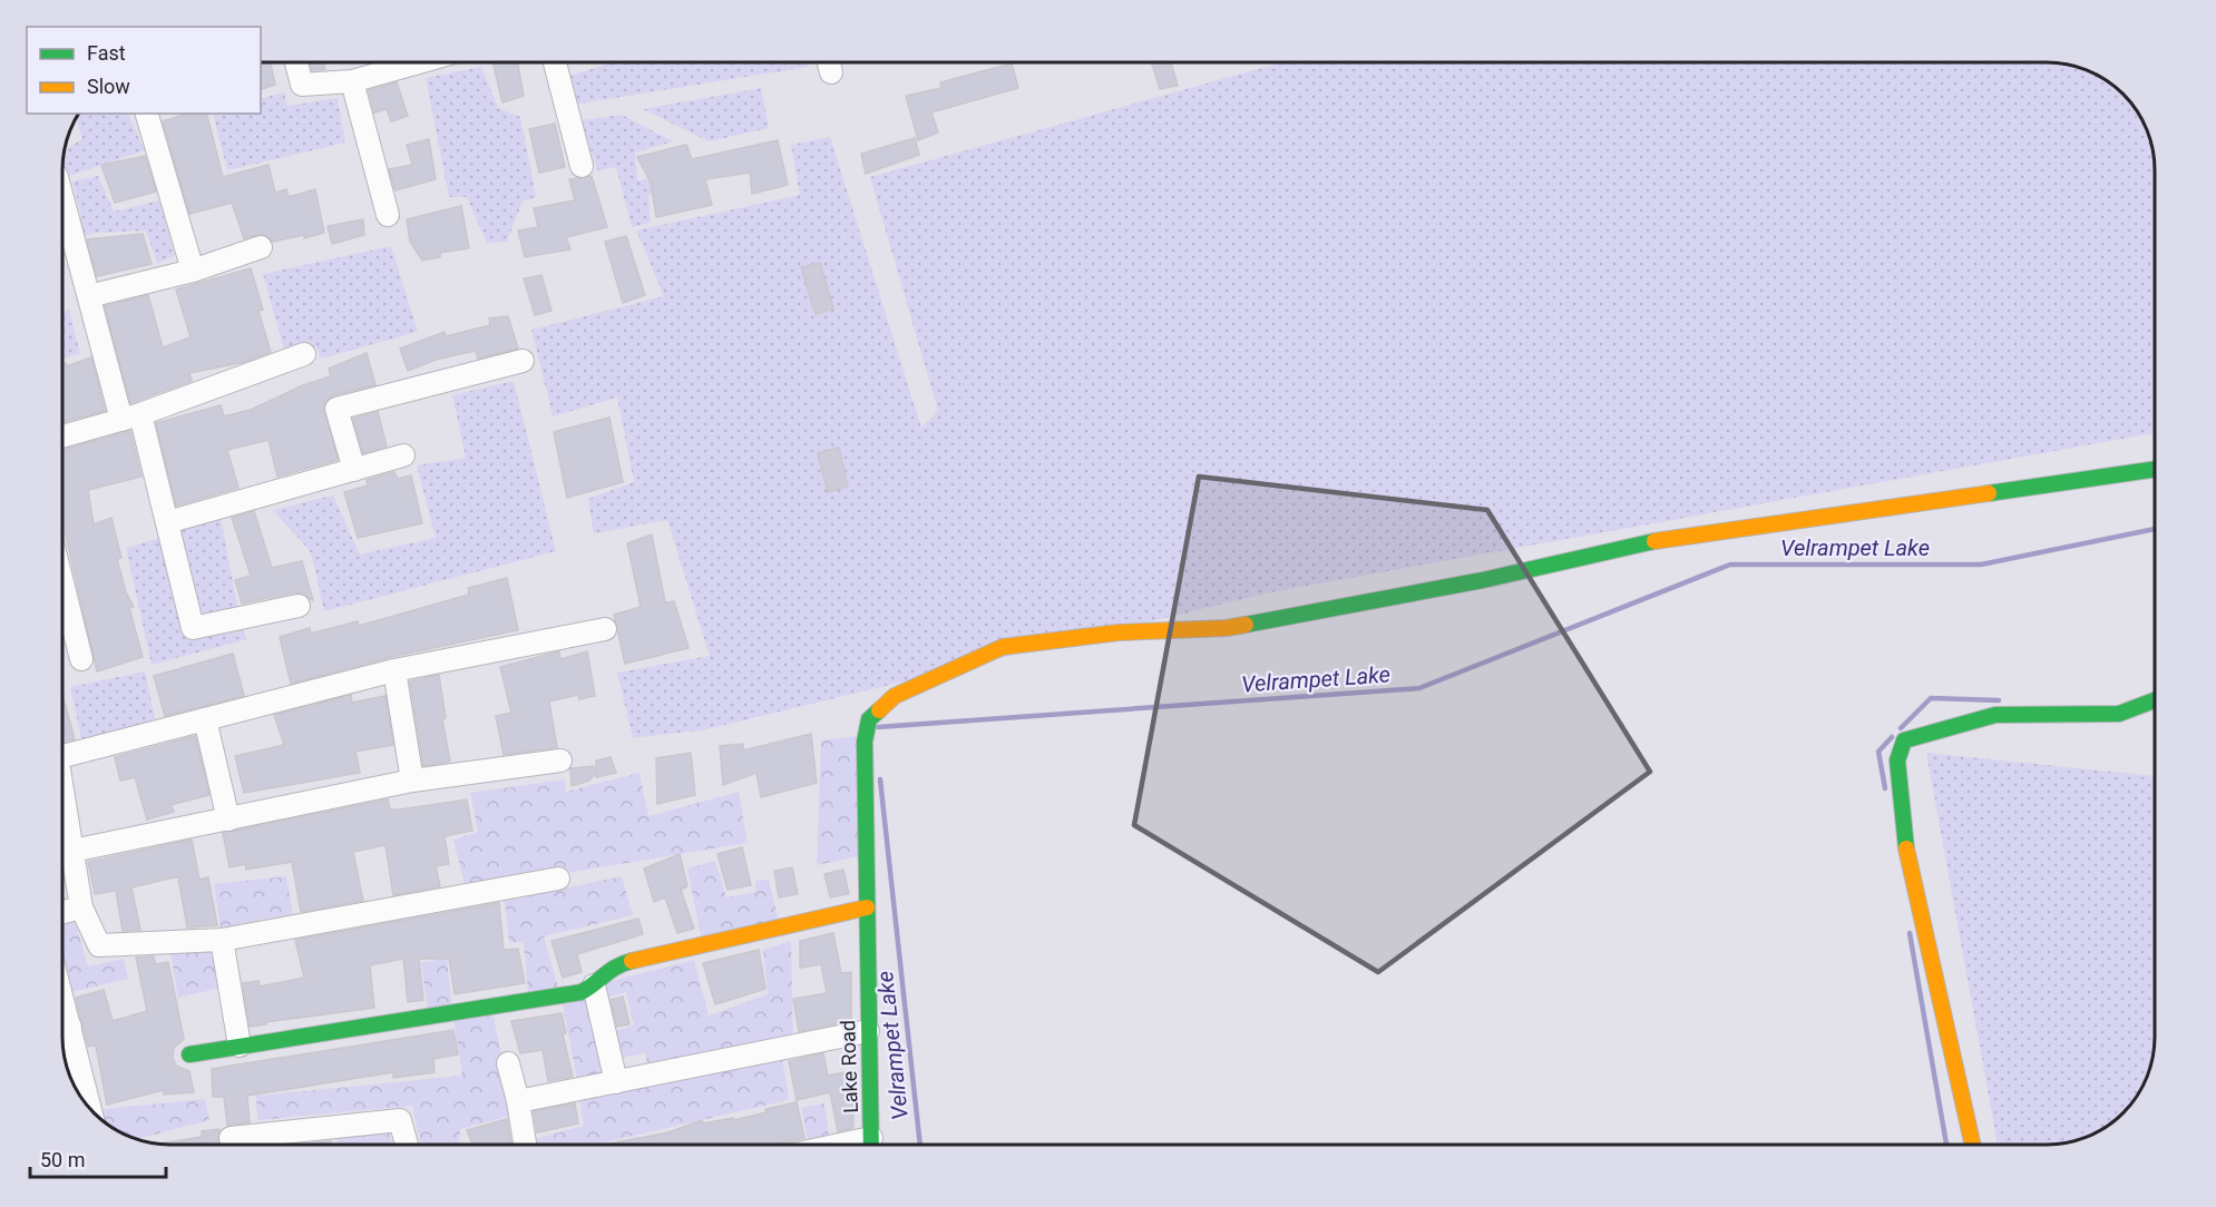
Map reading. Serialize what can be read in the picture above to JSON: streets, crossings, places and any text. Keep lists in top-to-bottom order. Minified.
{"streets":{"street":["Lake Road"]},"water":["Velrampet Lake"],"legend":["Fast","Slow"],"scale_bar":"50 m"}
